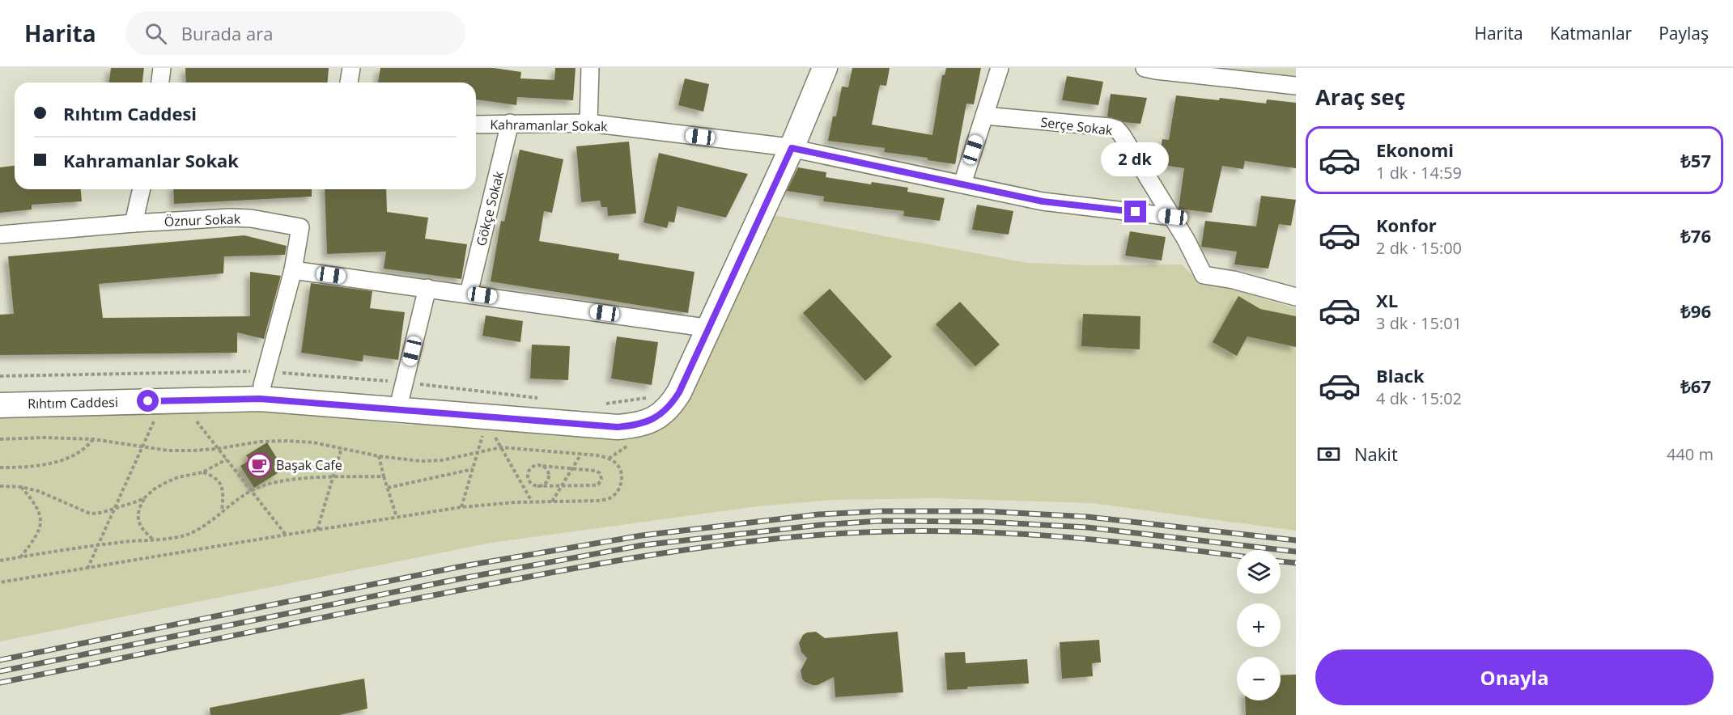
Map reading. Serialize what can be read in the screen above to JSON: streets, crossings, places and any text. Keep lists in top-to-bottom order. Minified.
{"streets":{"main road":["Rıhtım Caddesi"],"street":["Kahramanlar Sokak","Serçe Sokak","Gökçe Sokak","Öznur Sokak"]},"crossings":[["Kahramanlar Sokak","Serçe Sokak"],["Kahramanlar Sokak","Gökçe Sokak"],["Kahramanlar Sokak","Rıhtım Caddesi"],["Öznur Sokak","Rıhtım Caddesi"]],"places":{"cafe":["Başak Cafe"]},"page":{"header":"Harita","search":"Burada ara","nav":["Harita","Katmanlar","Paylaş"],"heading":"Araç seç","banner":["Rıhtım Caddesi","Kahramanlar Sokak"],"list":[{"name":"Ekonomi","note":"1 dk · 14:59","value":"₺57"},{"name":"Konfor","note":"2 dk · 15:00","value":"₺76"},{"name":"XL","note":"3 dk · 15:01","value":"₺96"},{"name":"Black","note":"4 dk · 15:02","value":"₺67"}],"bubble":"2 dk","pay":["Nakit","440 m"],"map_buttons":["+","−"],"buttons":"Onayla"}}
